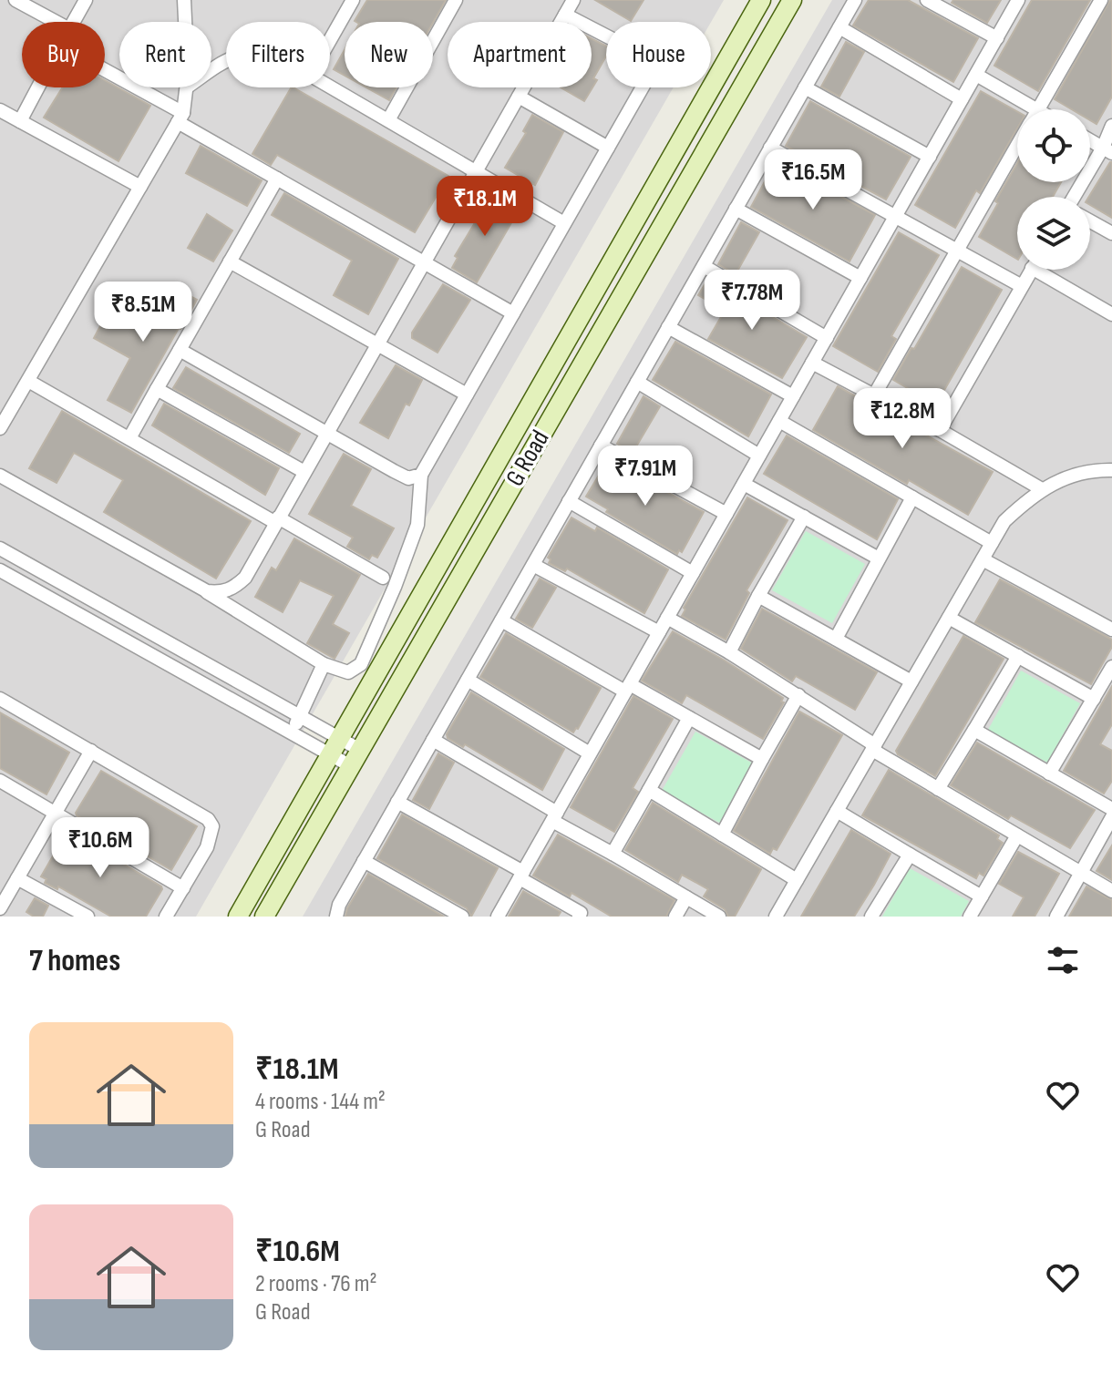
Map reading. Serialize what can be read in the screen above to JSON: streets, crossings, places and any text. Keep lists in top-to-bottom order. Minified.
{"streets":{"street":["G Road"]},"page":{"chip":["Buy","Rent","Filters","New","Apartment","House"],"price":["₹16.5M","₹18.1M","₹7.78M","₹8.51M","₹12.8M","₹7.91M","₹10.6M"],"heading":"7 homes","list":[{"name":"₹18.1M","note":"4 rooms · 144 m² · G Road"},{"name":"₹10.6M","note":"2 rooms · 76 m² · G Road"}]}}
